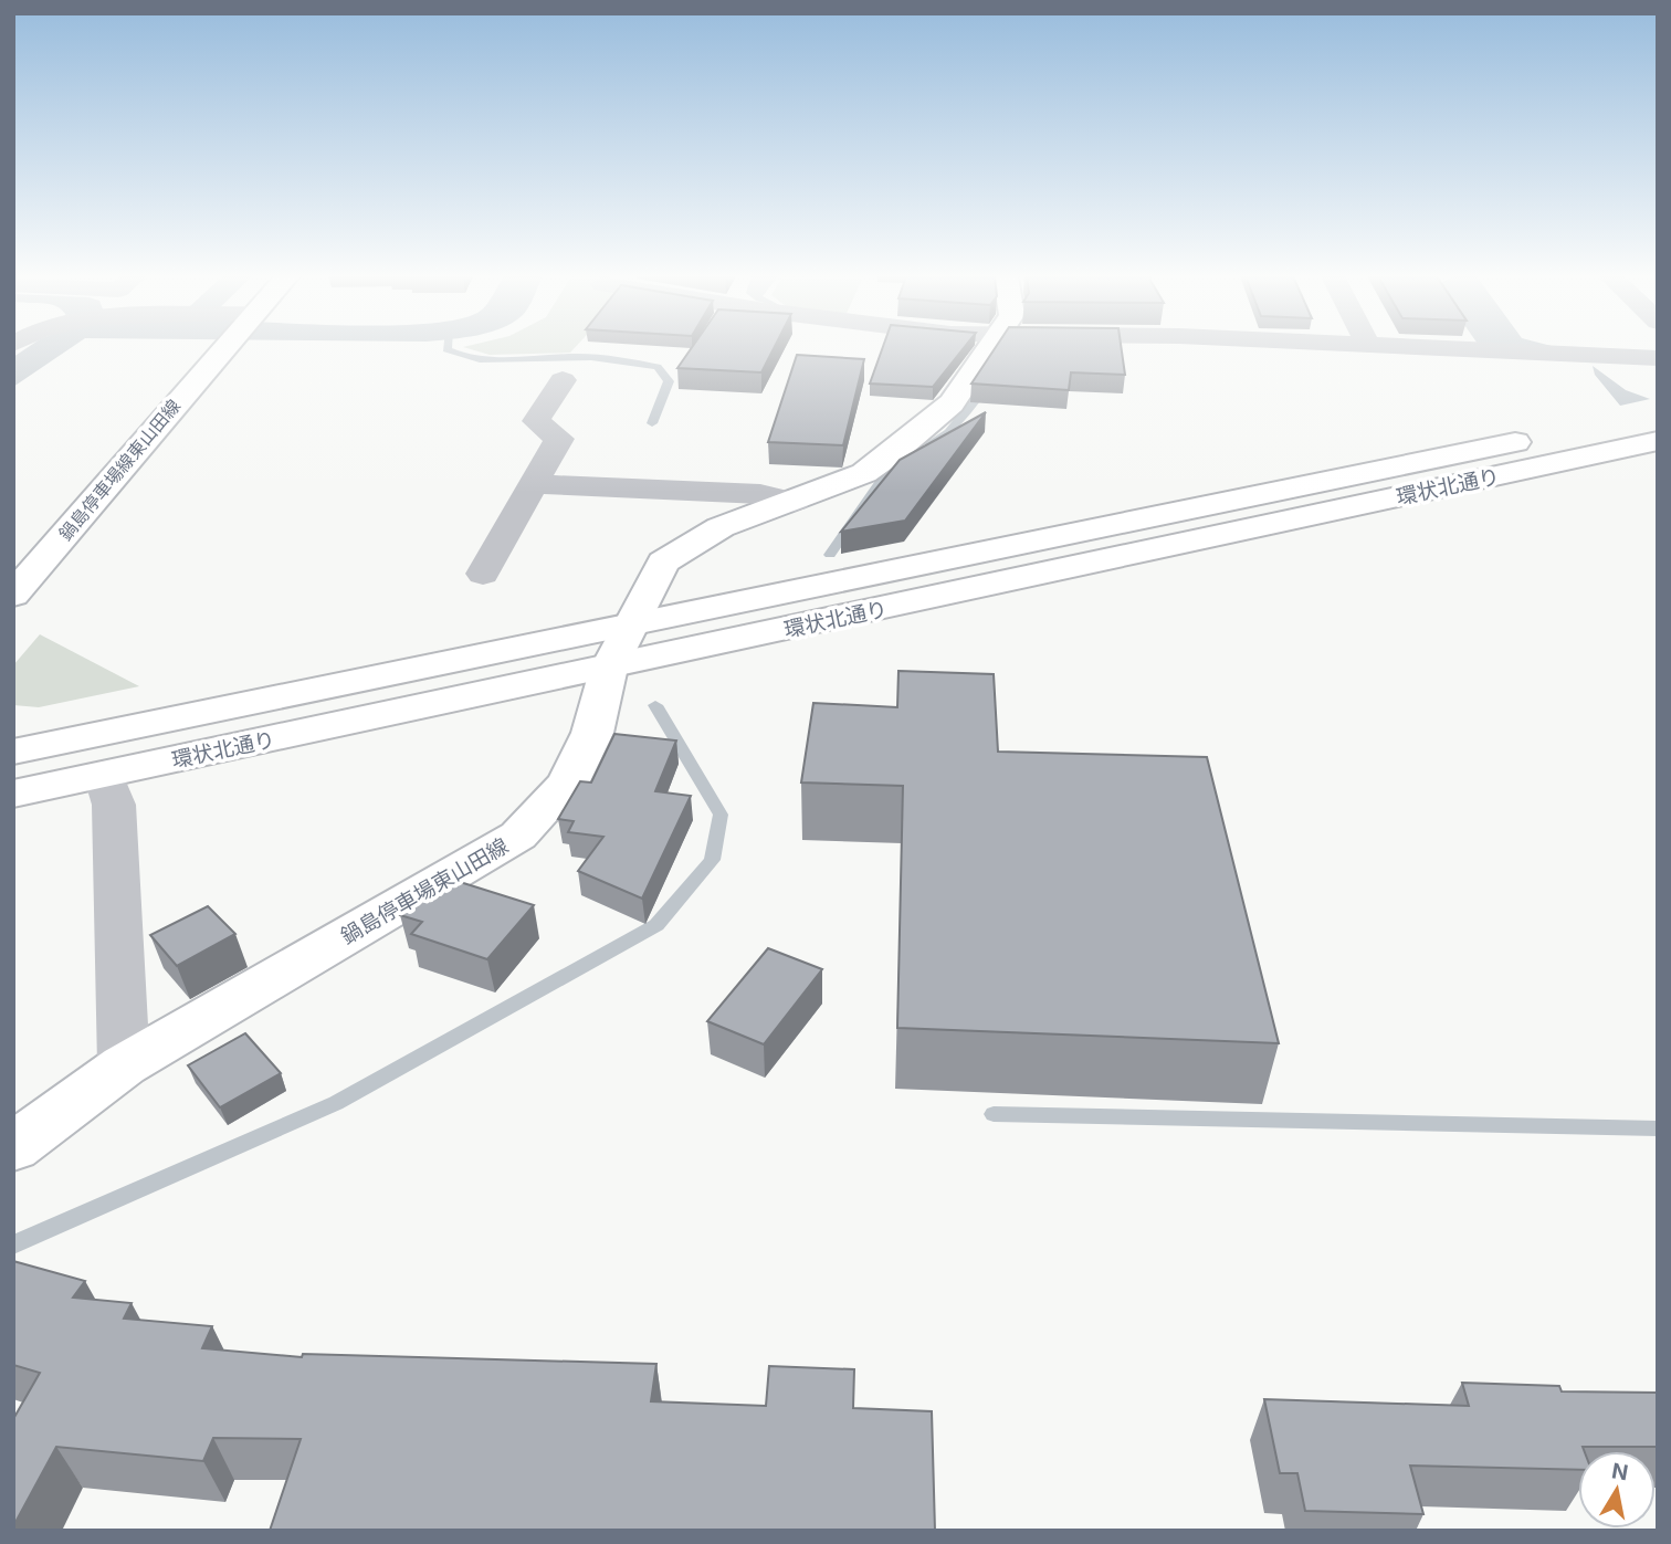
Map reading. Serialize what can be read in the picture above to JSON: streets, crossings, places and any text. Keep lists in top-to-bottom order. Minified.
{"streets":{"main road":["鍋島停車場線東山田線","環状北通り","鍋島停車場東山田線"]},"crossings":[["環状北通り","鍋島停車場東山田線"]],"north":"top"}
